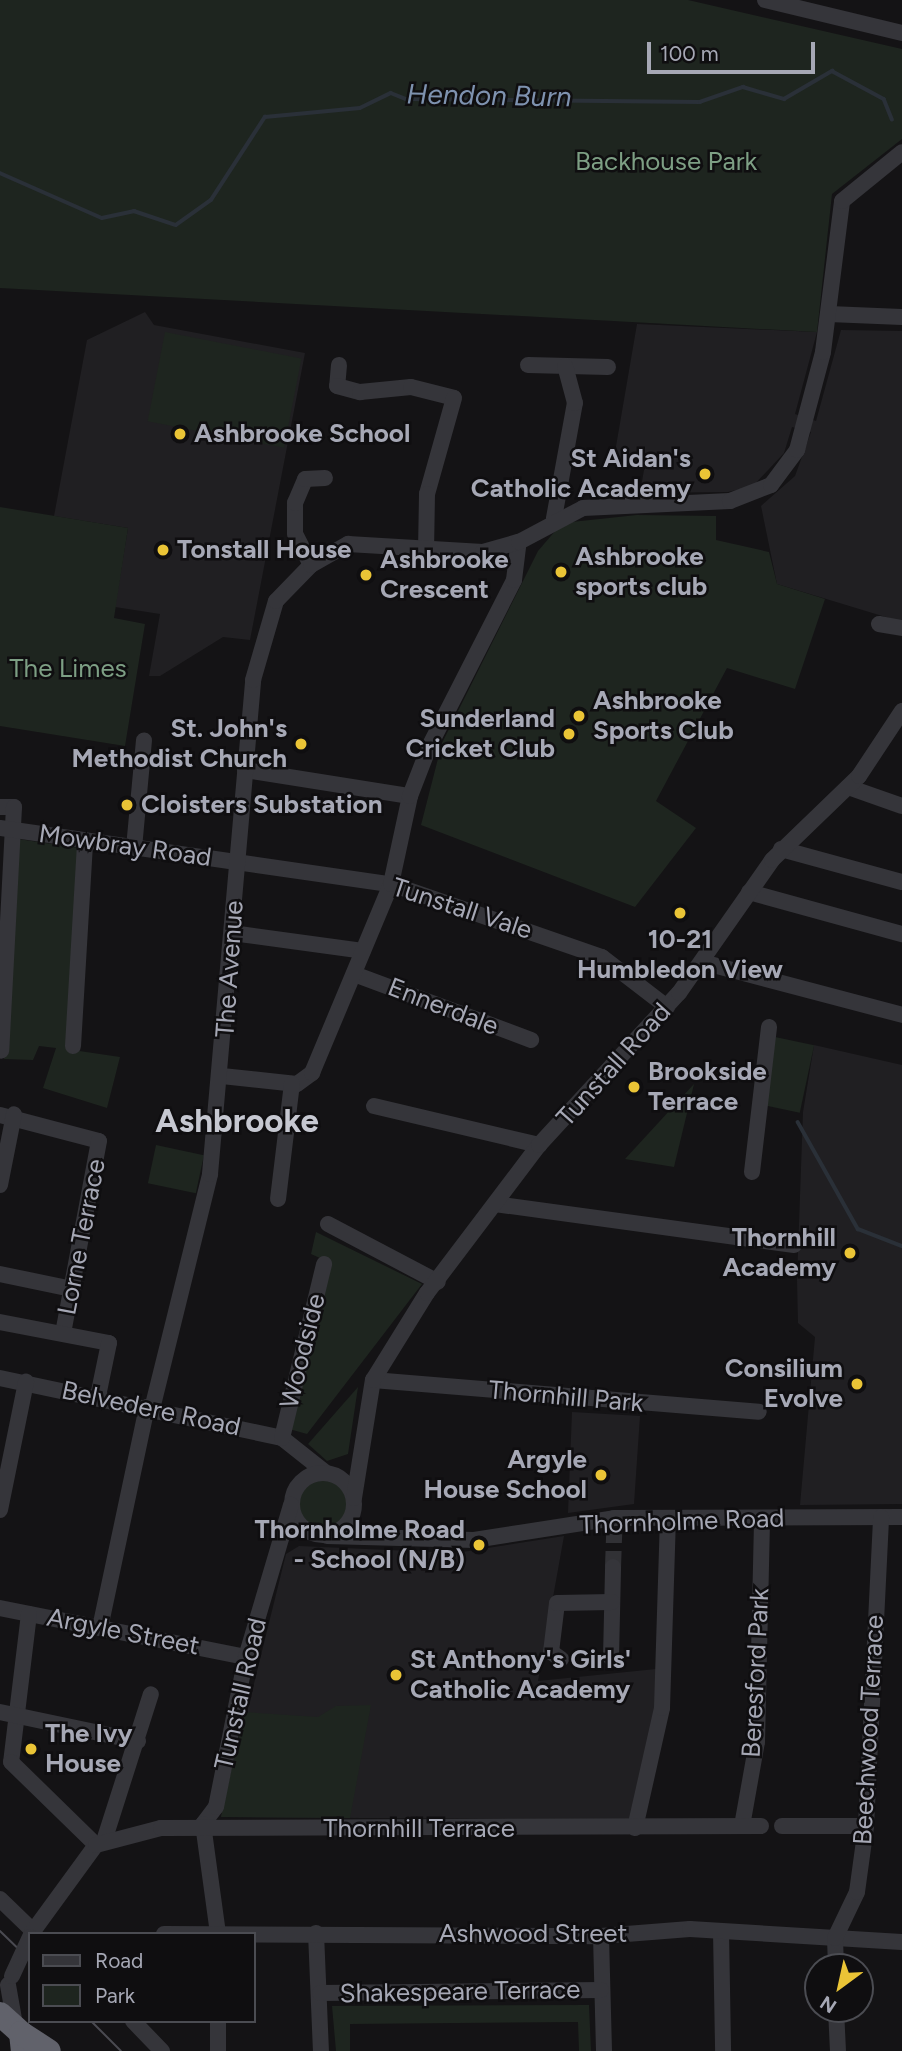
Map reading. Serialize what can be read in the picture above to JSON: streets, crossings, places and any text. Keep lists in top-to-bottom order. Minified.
{"streets":{"street":["Mowbray Road","Tunstall Vale","The Avenue","Ennerdale","Tunstall Road","Lorne Terrace","Woodside","Thornhill Park","Belvedere Road","Thornholme Road","Argyle Street","Beresford Park","Beechwood Terrace","Thornhill Terrace","Ashwood Street","Shakespeare Terrace"]},"crossings":[["Mowbray Road","Tunstall Vale"],["Mowbray Road","The Avenue"],["Tunstall Vale","The Avenue"],["Tunstall Vale","Tunstall Road"],["The Avenue","Belvedere Road"],["The Avenue","Argyle Street"],["Tunstall Road","Thornhill Park"],["Tunstall Road","Belvedere Road"],["Tunstall Road","Thornholme Road"],["Tunstall Road","Argyle Street"],["Tunstall Road","Thornhill Terrace"],["Woodside","Belvedere Road"],["Belvedere Road","Thornholme Road"],["Thornholme Road","Beresford Park"],["Thornholme Road","Beechwood Terrace"],["Beresford Park","Thornhill Terrace"],["Beechwood Terrace","Ashwood Street"]],"districts":["Ashbrooke"],"water":["Hendon Burn"],"parks":["Backhouse Park","The Limes"],"places":["Ashbrooke School","St Aidan's Catholic Academy","Tonstall House","Ashbrooke sports club","Ashbrooke Crescent","Ashbrooke Sports Club","Sunderland Cricket Club","St. John's Methodist Church","Cloisters Substation","10-21 Humbledon View","Brookside Terrace","Thornhill Academy","Consilium Evolve","Argyle House School","Thornholme Road - School (N/B)","St Anthony's Girls' Catholic Academy","The Ivy House"],"legend":["Road","Park"],"scale_bar":"100 m","north":"bottom left"}
